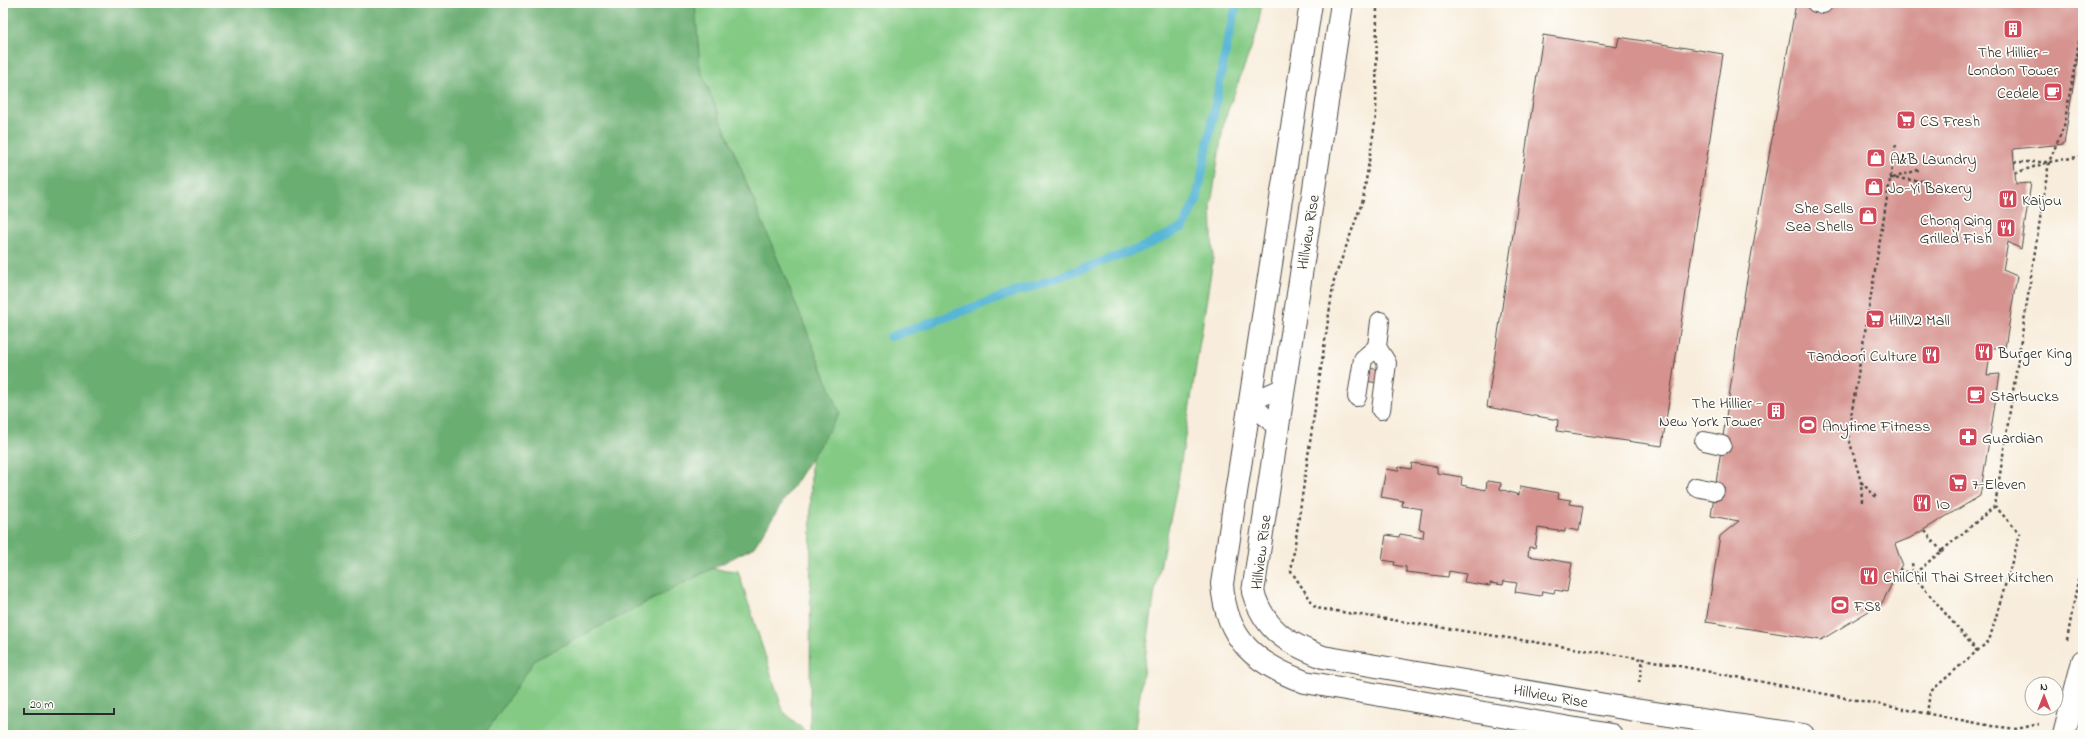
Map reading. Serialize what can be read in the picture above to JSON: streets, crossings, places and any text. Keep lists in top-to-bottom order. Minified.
{"streets":{"street":["Hillview Rise"]},"places":{"building":["The Hillier - London Tower","The Hillier - New York Tower"],"cafe":["Cedele","Starbucks"],"supermarket":["CS Fresh","HillV2 Mall","7-Eleven"],"shop":["A&B Laundry","Jo-Yi Bakery","She Sells Sea Shells"],"restaurant":["Kaijou","Chong Qing Grilled Fish","Burger King","Tandoori Culture","IO","ChilChil Thai Street Kitchen"],"sports":["Anytime Fitness","FS8"],"pharmacy":["Guardian"]},"scale_bar":"20 m","north":"top"}
